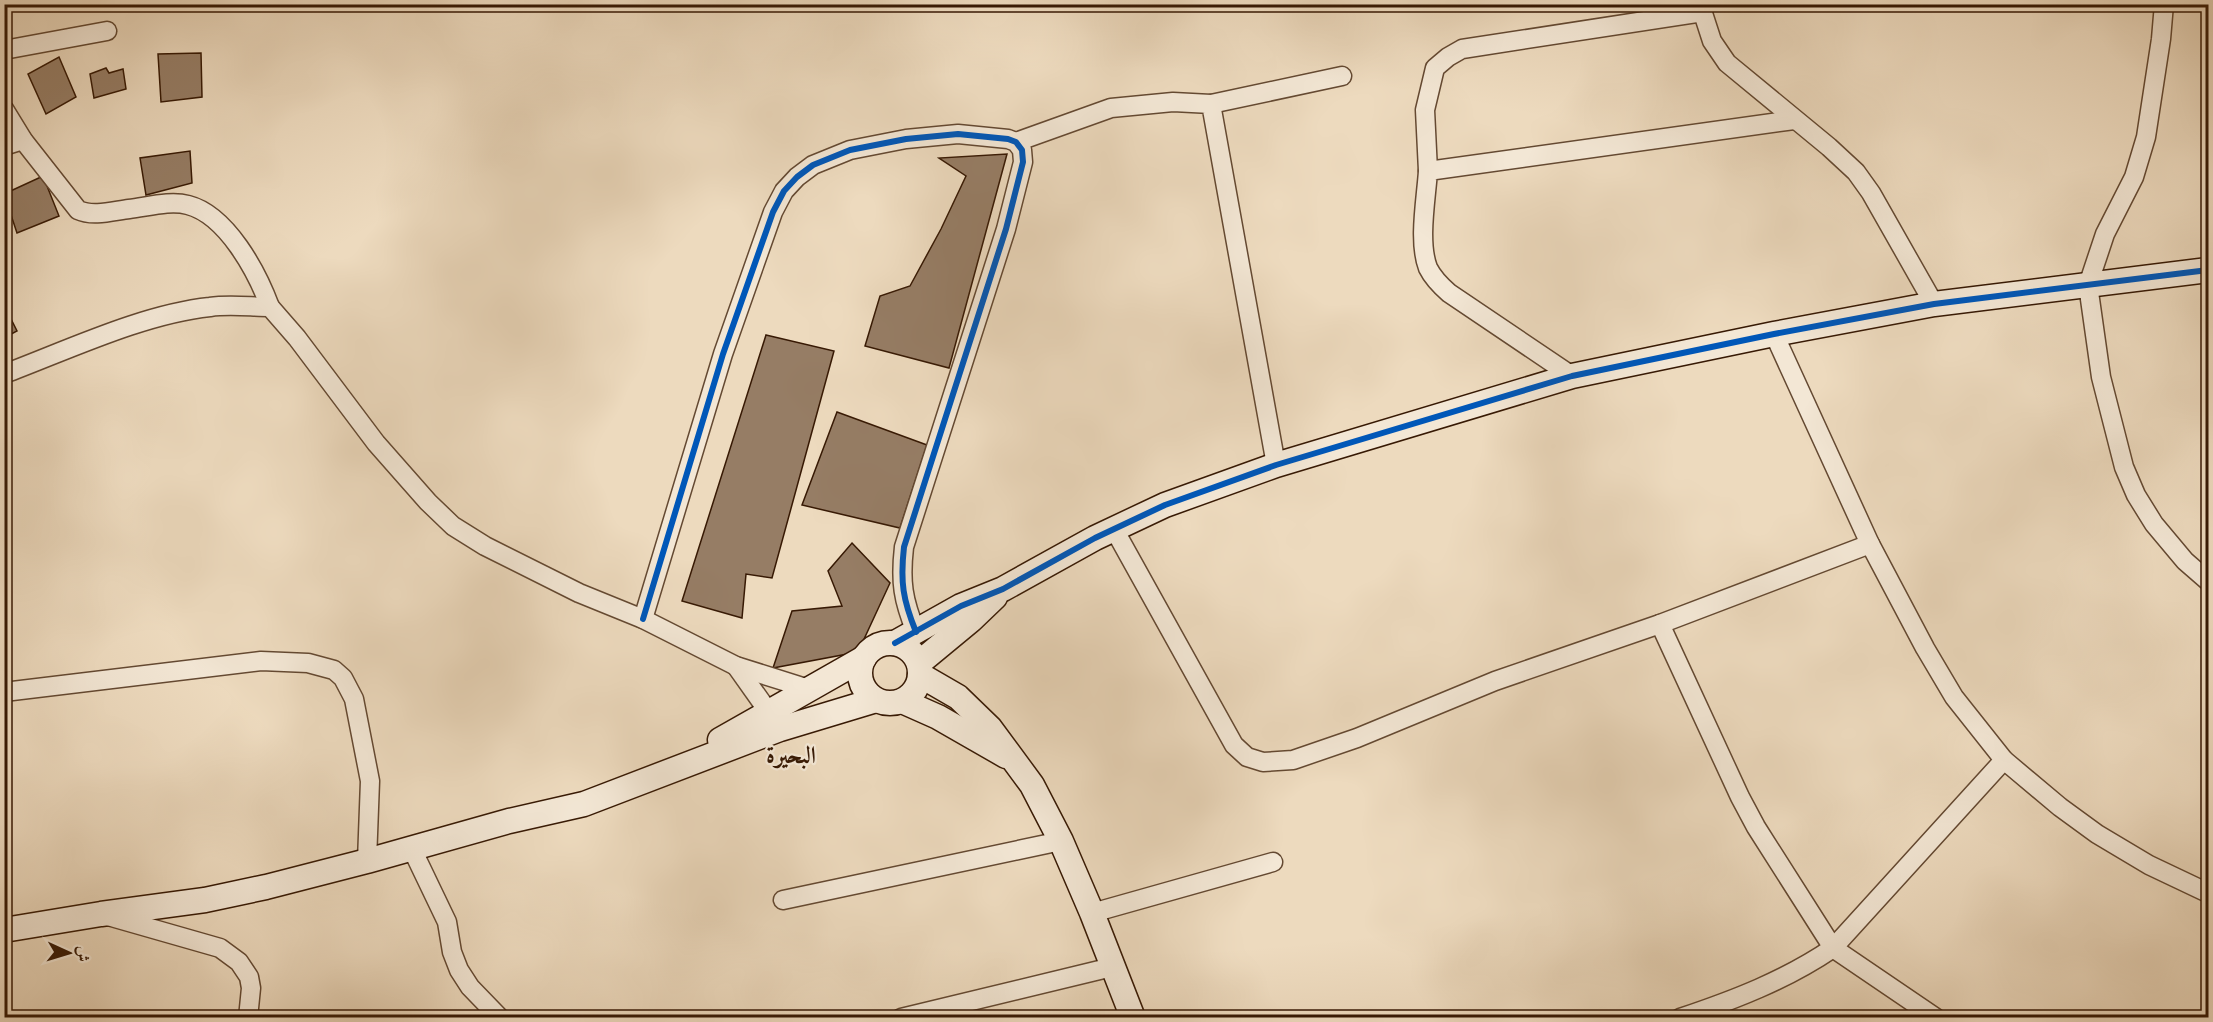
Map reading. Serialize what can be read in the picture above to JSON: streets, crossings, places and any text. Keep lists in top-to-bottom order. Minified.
{"districts":["البحيرة"],"north":"right"}
